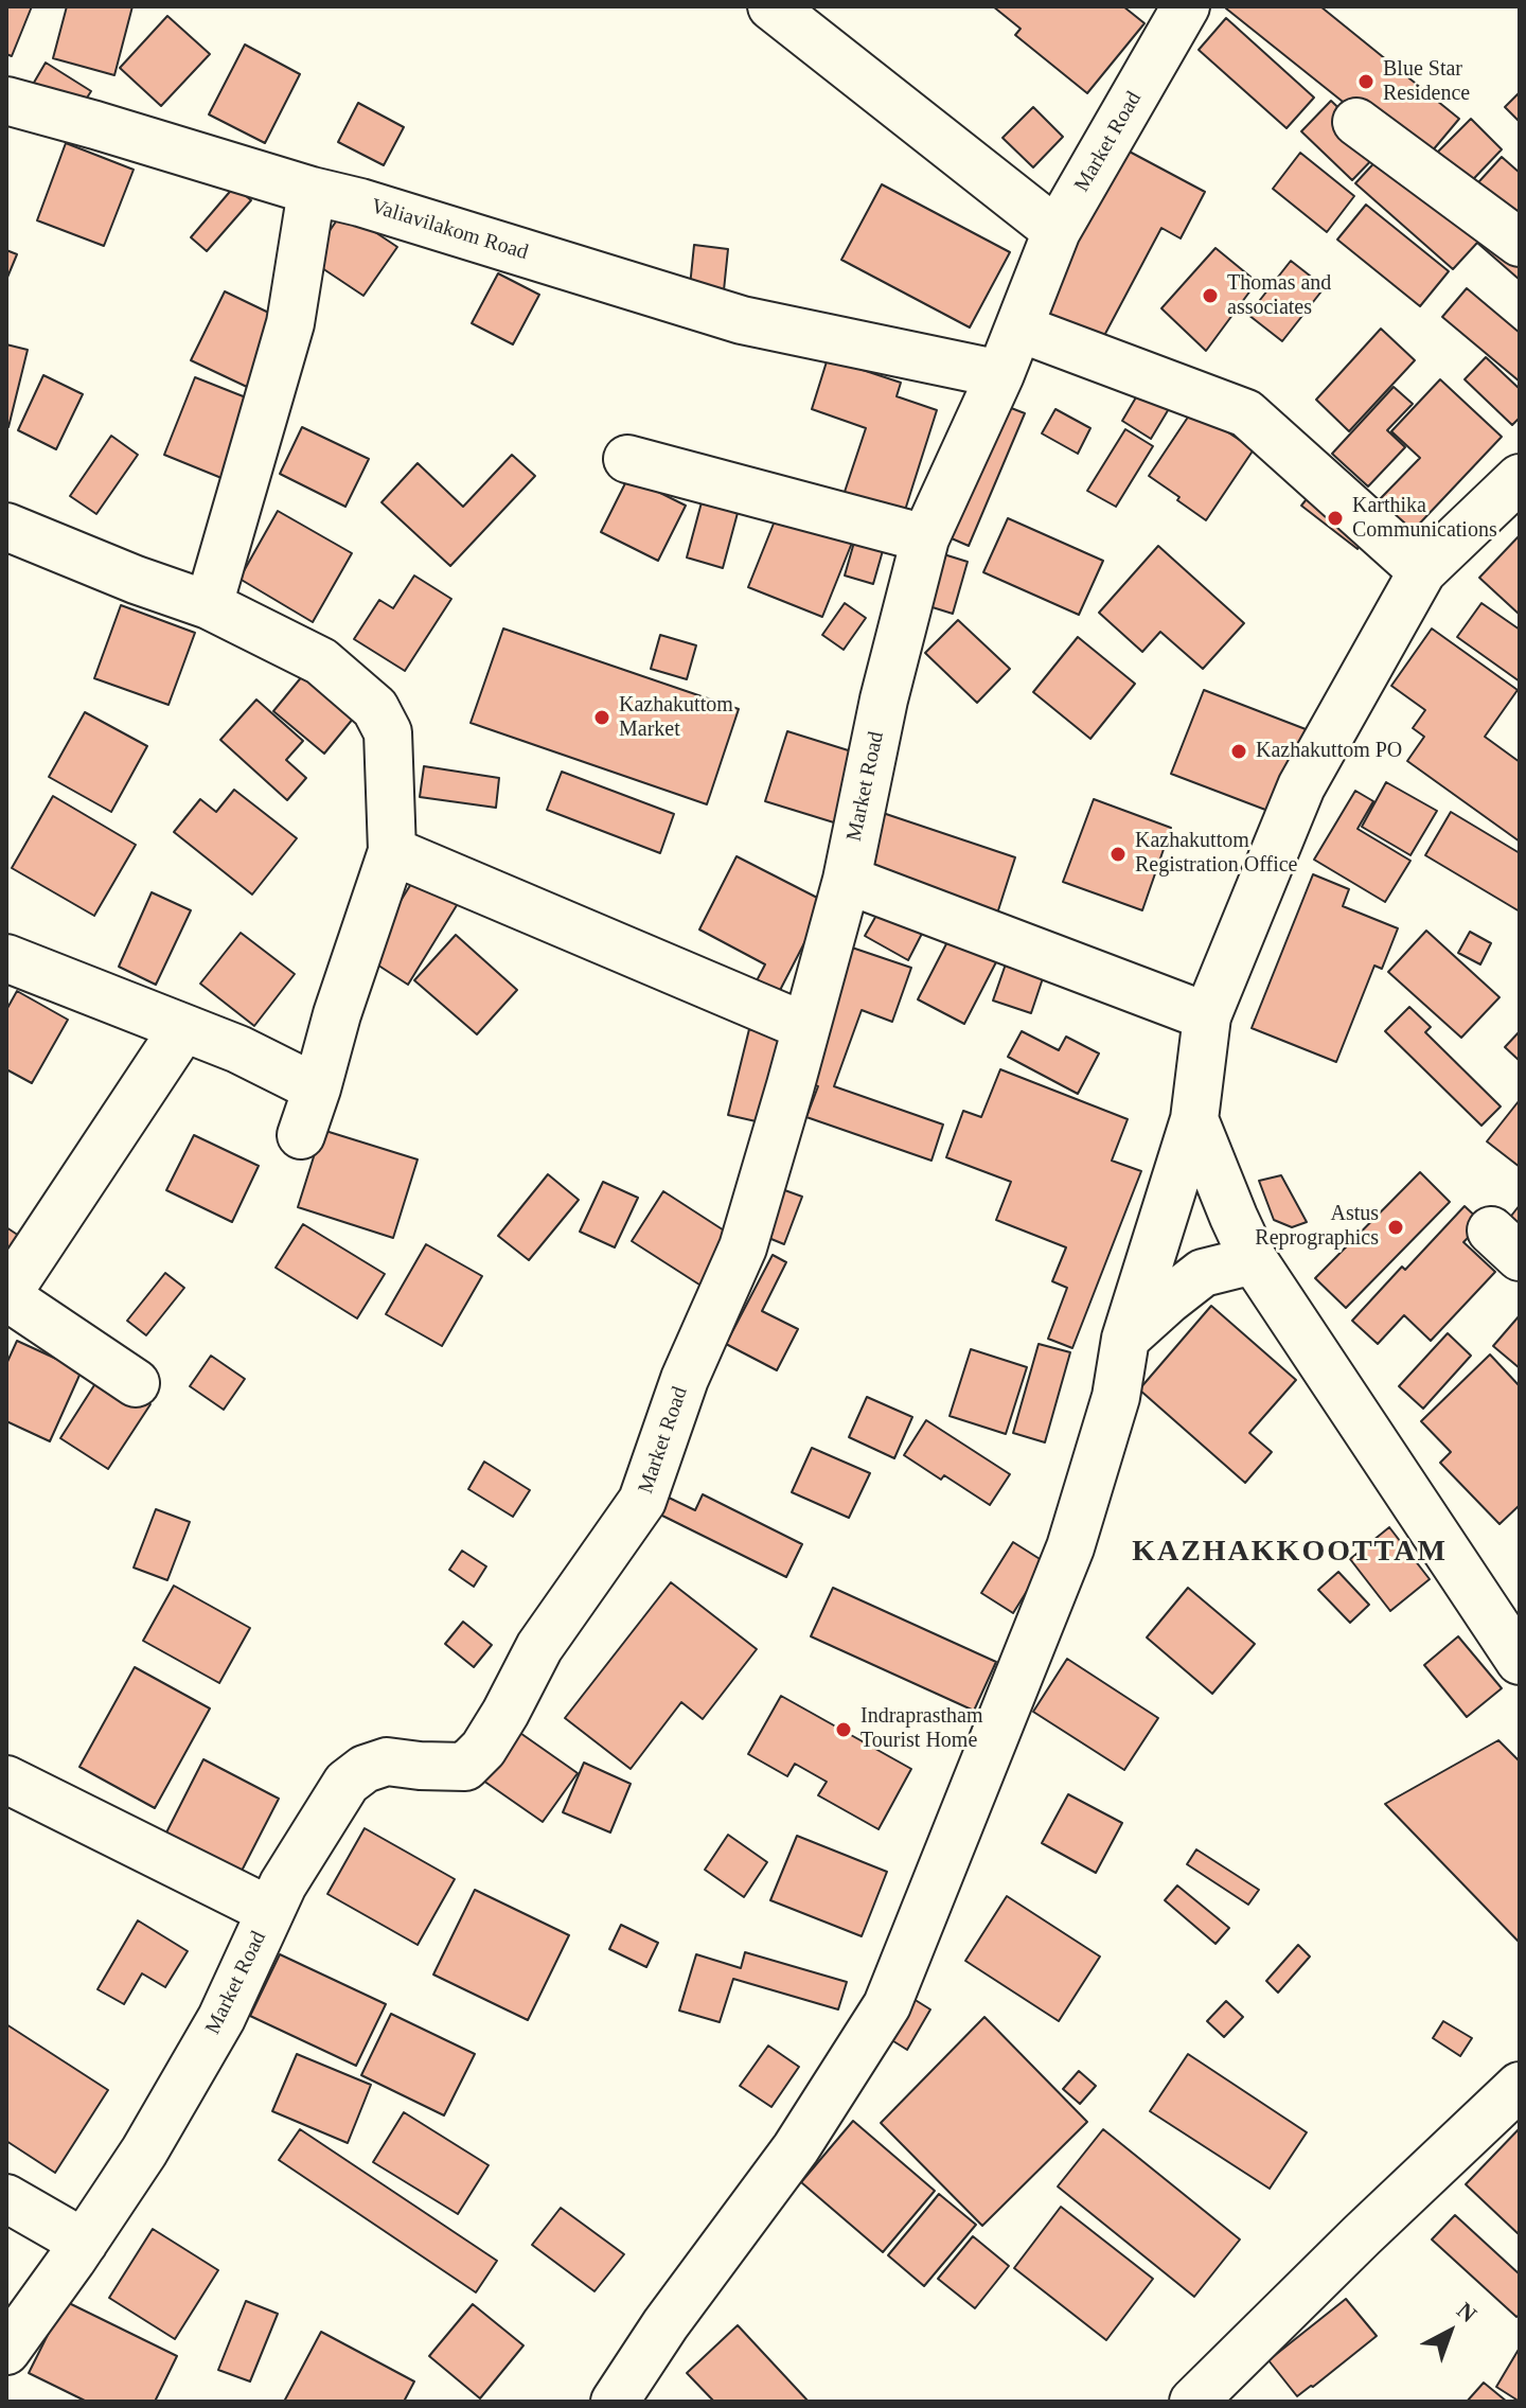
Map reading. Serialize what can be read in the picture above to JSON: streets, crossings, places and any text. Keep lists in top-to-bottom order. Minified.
{"streets":{"street":["Market Road","Valiavilakom Road"]},"crossings":[["Market Road","Valiavilakom Road"]],"districts":["KAZHAKKOOTTAM"],"places":["Blue Star Residence","Thomas and associates","Karthika Communications","Kazhakuttom Market","Kazhakuttom PO","Kazhakuttom Registration Office","Astus Reprographics","Indraprastham Tourist Home"],"north":"top right"}
